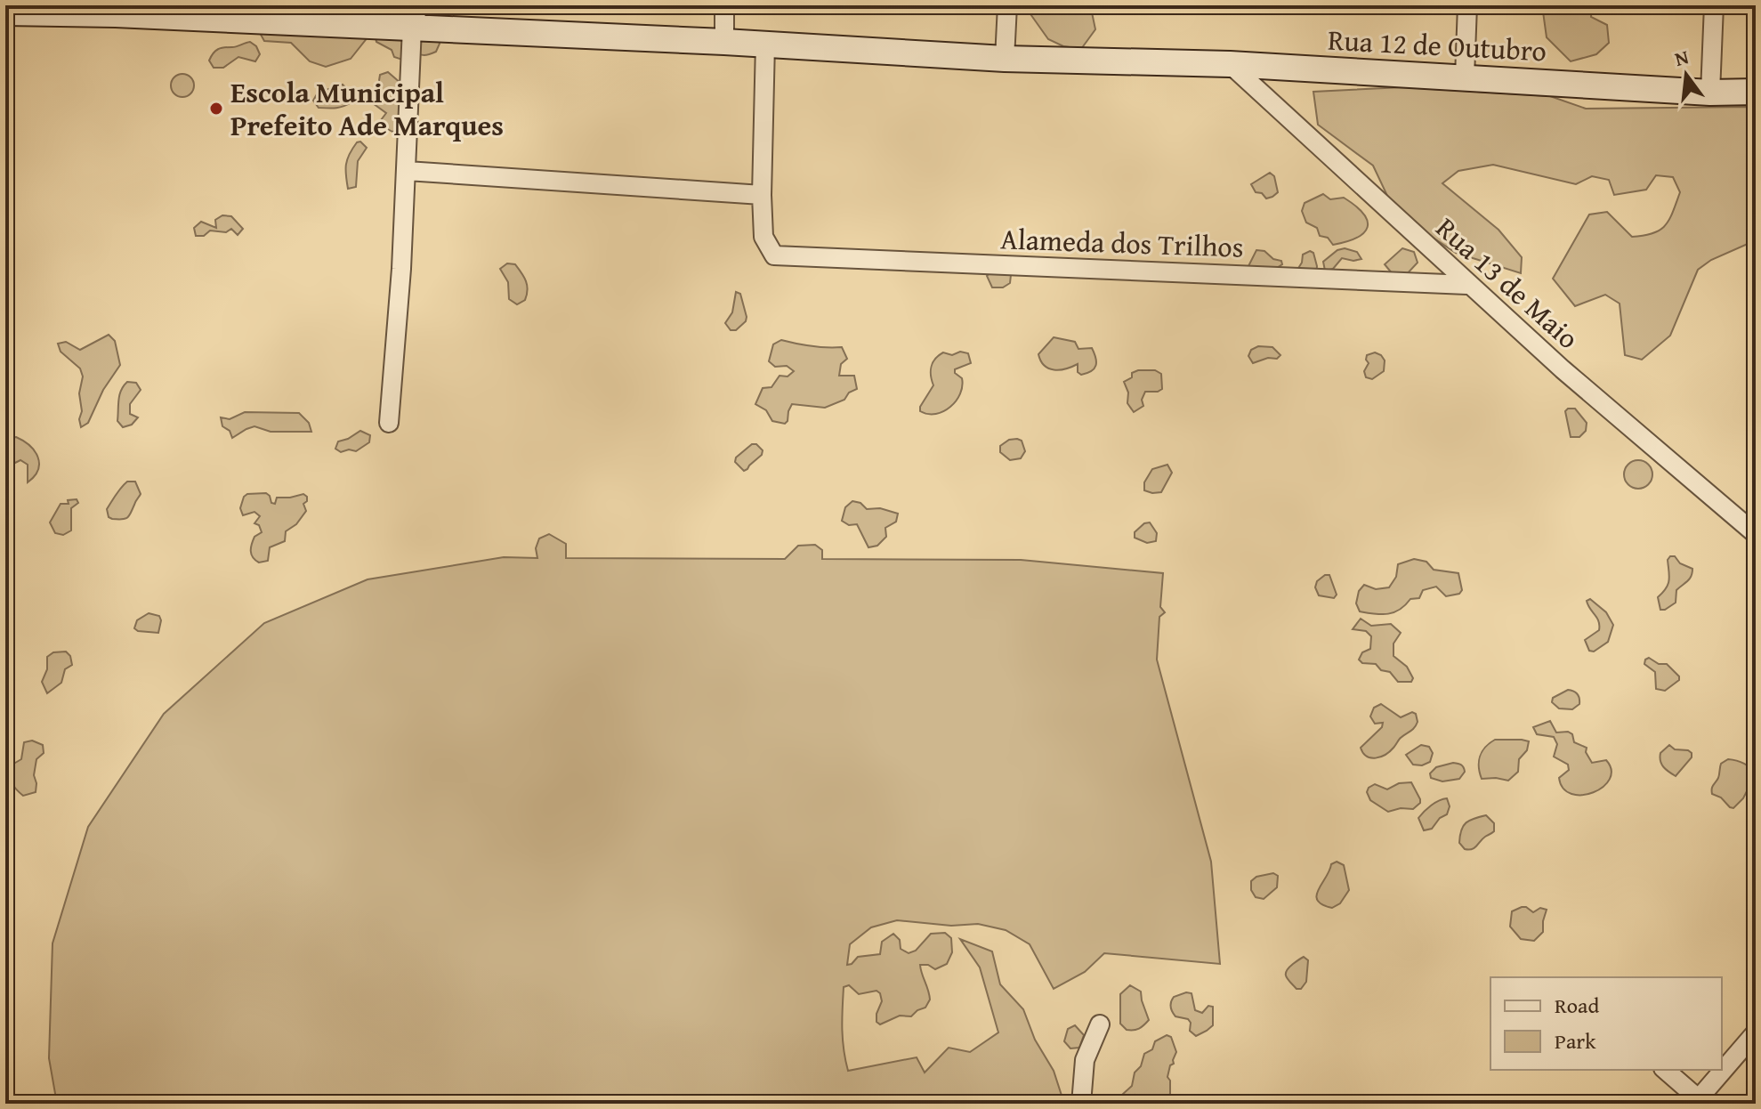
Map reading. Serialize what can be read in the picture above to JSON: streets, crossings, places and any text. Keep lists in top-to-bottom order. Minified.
{"streets":{"main road":["Rua 12 de Outubro"],"street":["Alameda dos Trilhos","Rua 13 de Maio"]},"crossings":[["Rua 12 de Outubro","Rua 13 de Maio"],["Alameda dos Trilhos","Rua 13 de Maio"]],"places":["Escola Municipal Prefeito Ade Marques"],"legend":["Road","Park"],"north":"top"}
